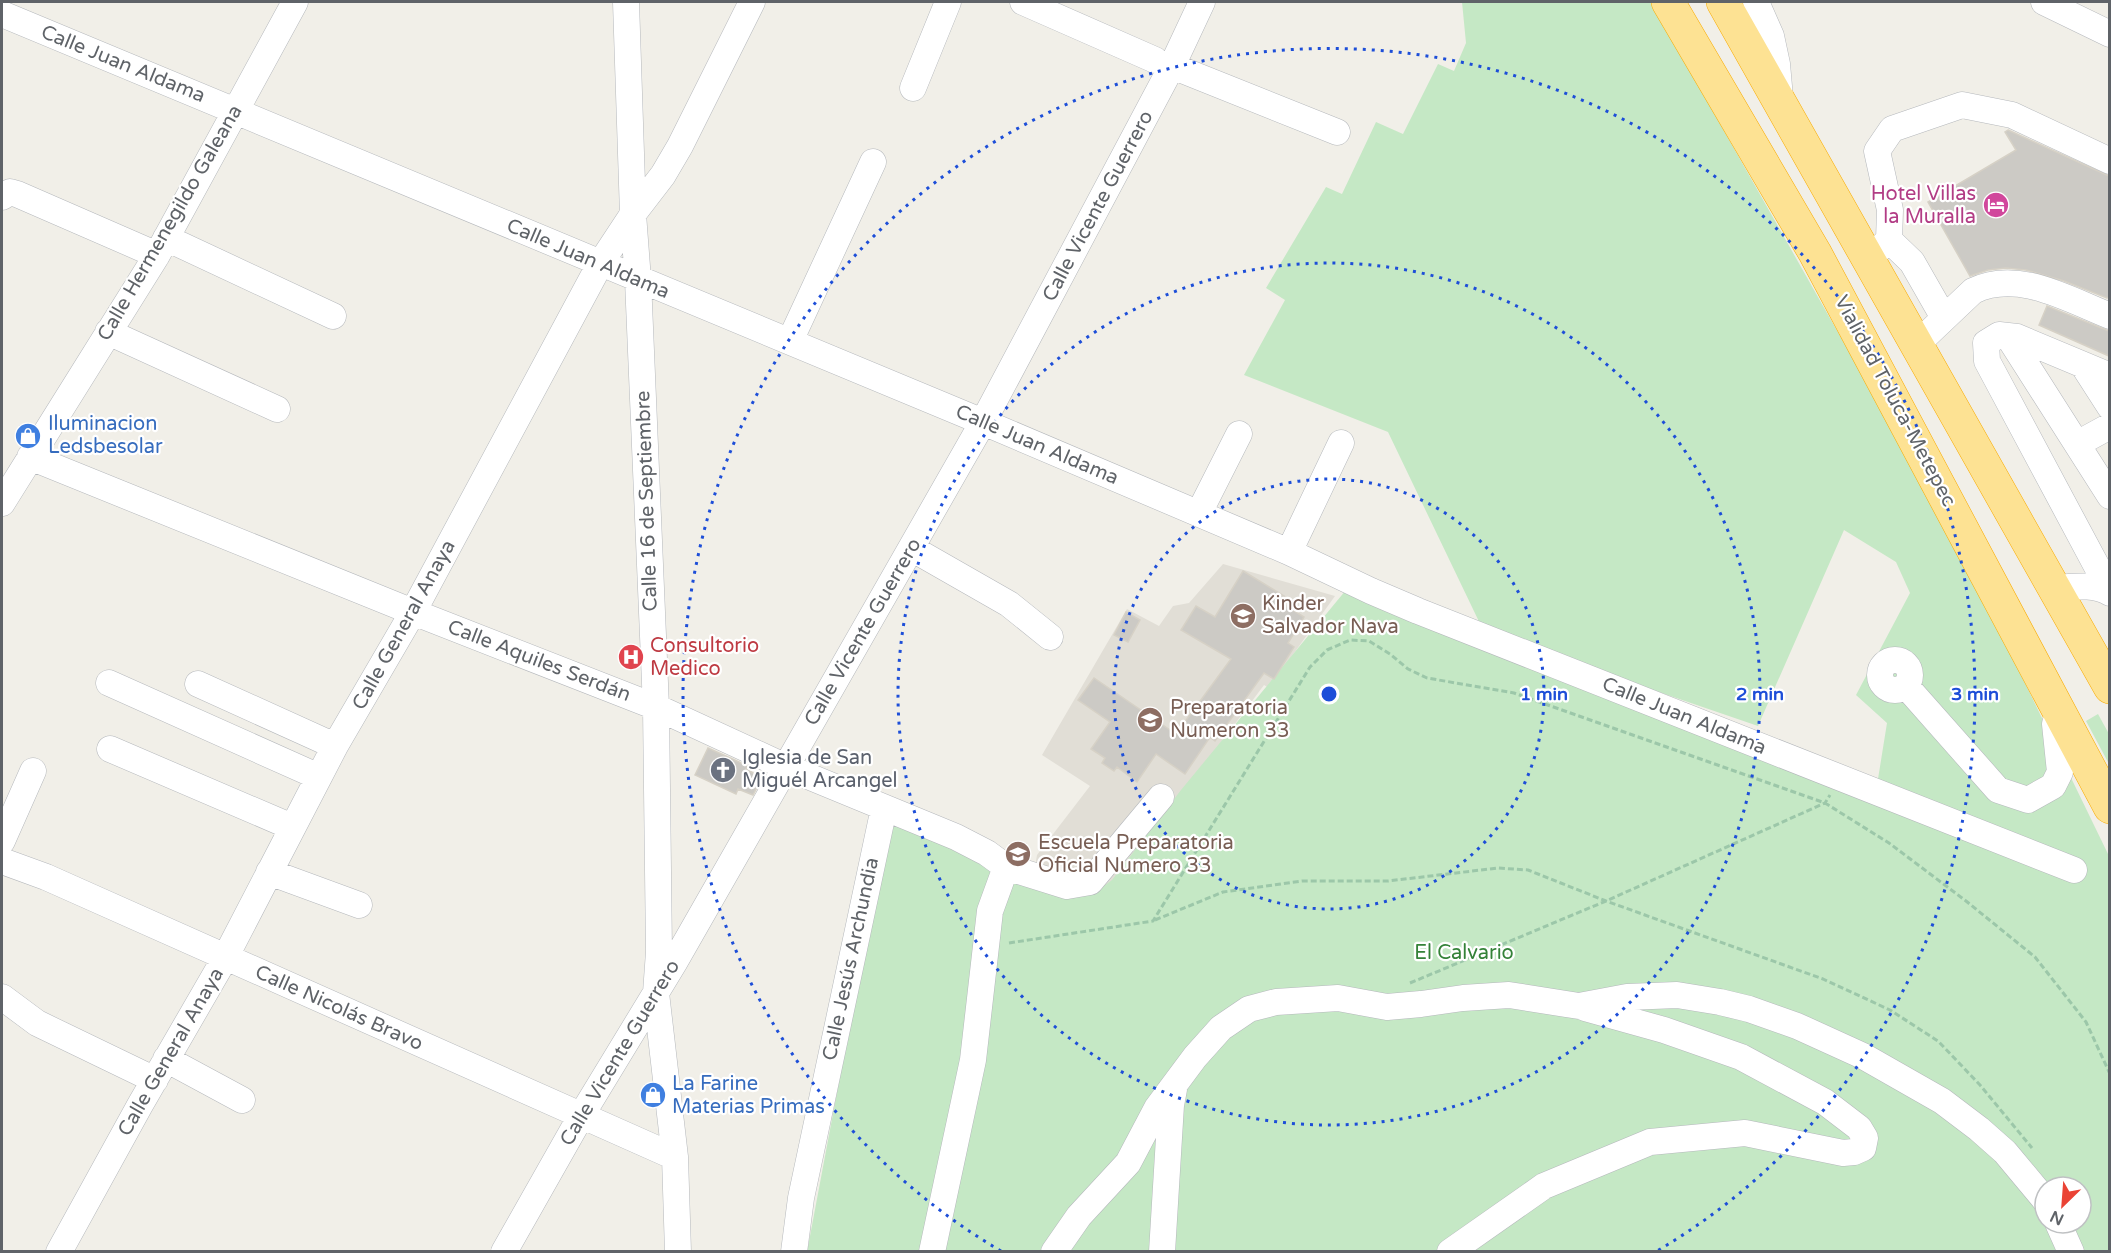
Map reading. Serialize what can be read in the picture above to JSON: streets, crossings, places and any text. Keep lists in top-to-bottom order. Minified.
{"streets":{"highway":["Vialidad Toluca-Metepec"],"street":["Calle Juan Aldama","Calle Vicente Guerrero","Calle Hermenegildo Galeana","Calle 16 de Septiembre","Calle General Anaya","Calle Aquiles Serdán","Calle Jesús Archundia","Calle Nicolás Bravo"]},"crossings":[["Calle Juan Aldama","Calle Vicente Guerrero"],["Calle Juan Aldama","Calle Hermenegildo Galeana"],["Calle Juan Aldama","Calle 16 de Septiembre"],["Calle Juan Aldama","Calle General Anaya"],["Calle Vicente Guerrero","Calle 16 de Septiembre"],["Calle Vicente Guerrero","Calle Aquiles Serdán"],["Calle Vicente Guerrero","Calle Nicolás Bravo"],["Calle Hermenegildo Galeana","Calle Aquiles Serdán"],["Calle 16 de Septiembre","Calle General Anaya"],["Calle 16 de Septiembre","Calle Aquiles Serdán"],["Calle 16 de Septiembre","Calle Nicolás Bravo"],["Calle General Anaya","Calle Aquiles Serdán"],["Calle General Anaya","Calle Nicolás Bravo"],["Calle Aquiles Serdán","Calle Jesús Archundia"]],"parks":["El Calvario"],"places":{"hotel":["Hotel Villas la Muralla"],"shop":["Iluminacion Ledsbesolar","La Farine Materias Primas"],"school or university":["Kinder Salvador Nava","Preparatoria Numeron 33","Escuela Preparatoria Oficial Numero 33"],"hospital":["Consultorio Medico"],"church":["Iglesia de San Miguél Arcangel"]},"north":"bottom left","rings":["1 min","2 min","3 min"]}
